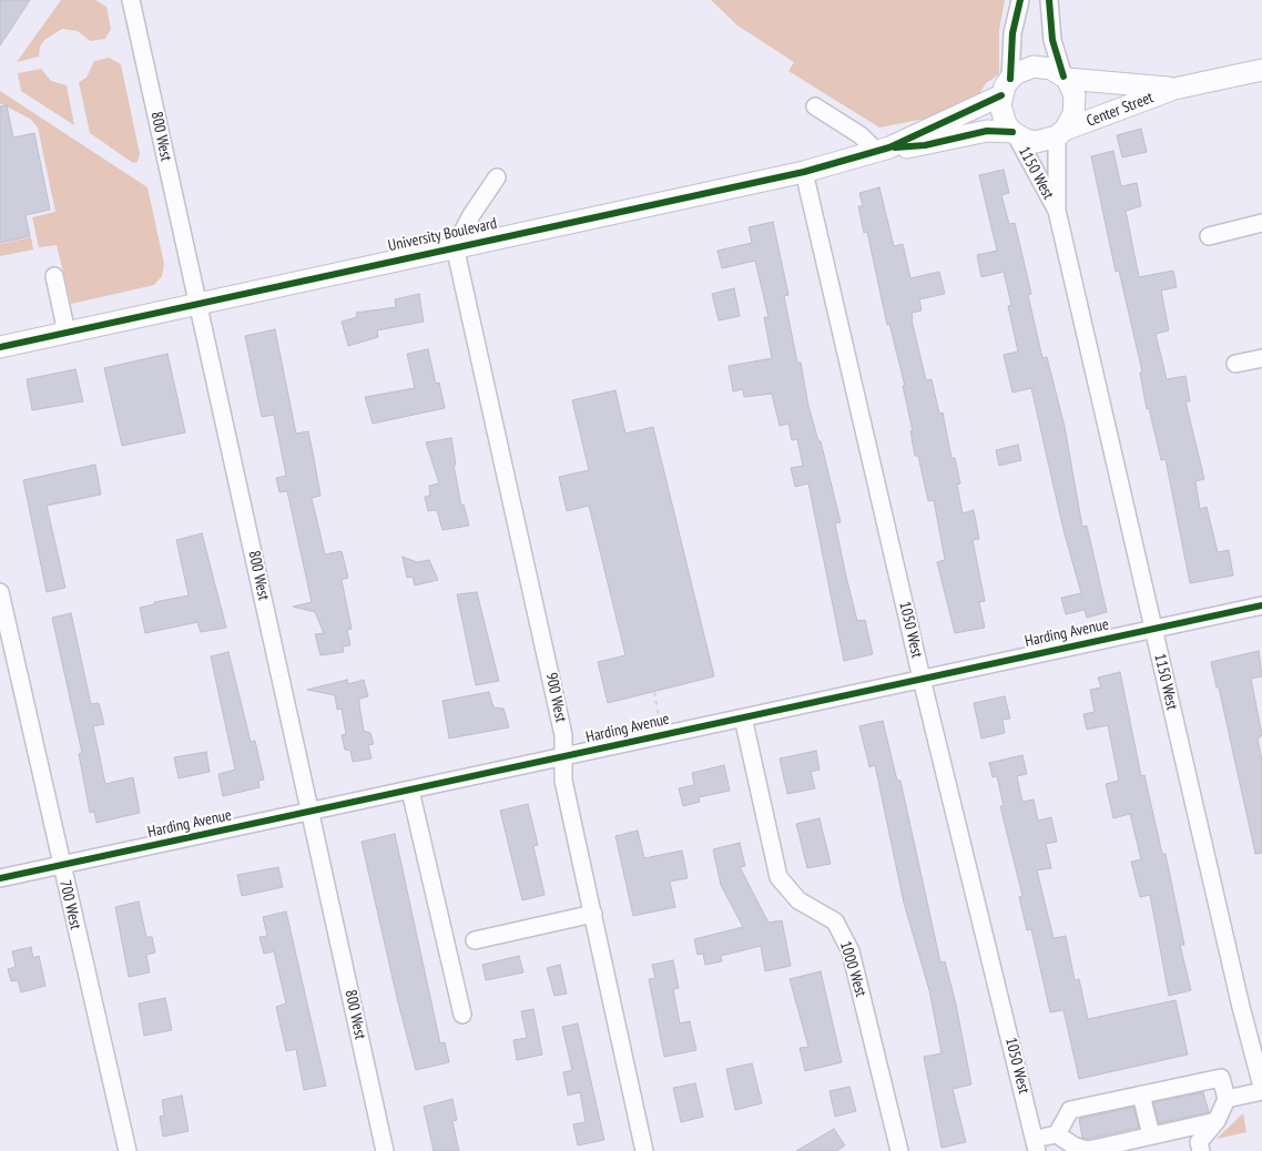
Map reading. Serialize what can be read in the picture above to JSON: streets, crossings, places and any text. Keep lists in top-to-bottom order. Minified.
{"streets":{"main road":["Center Street","University Boulevard"],"street":["800 West","1150 West","1050 West","Harding Avenue","900 West","700 West","1000 West"]},"crossings":[["Center Street","1150 West"],["Center Street","University Boulevard"],["800 West","University Boulevard"],["800 West","Harding Avenue"],["1150 West","University Boulevard"],["1150 West","Harding Avenue"],["University Boulevard","1050 West"],["University Boulevard","900 West"],["1050 West","Harding Avenue"],["Harding Avenue","900 West"],["Harding Avenue","700 West"],["Harding Avenue","1000 West"]]}
